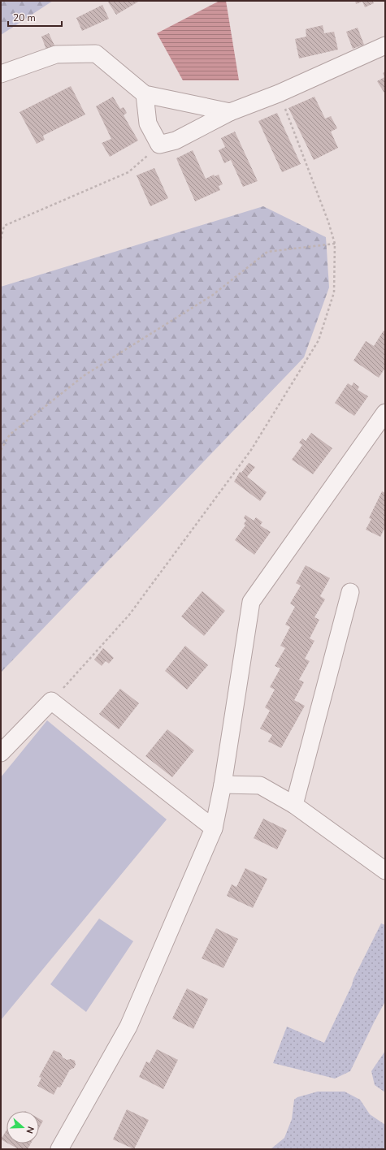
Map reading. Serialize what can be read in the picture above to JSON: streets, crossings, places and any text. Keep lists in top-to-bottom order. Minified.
{"scale_bar":"20 m","north":"right"}
